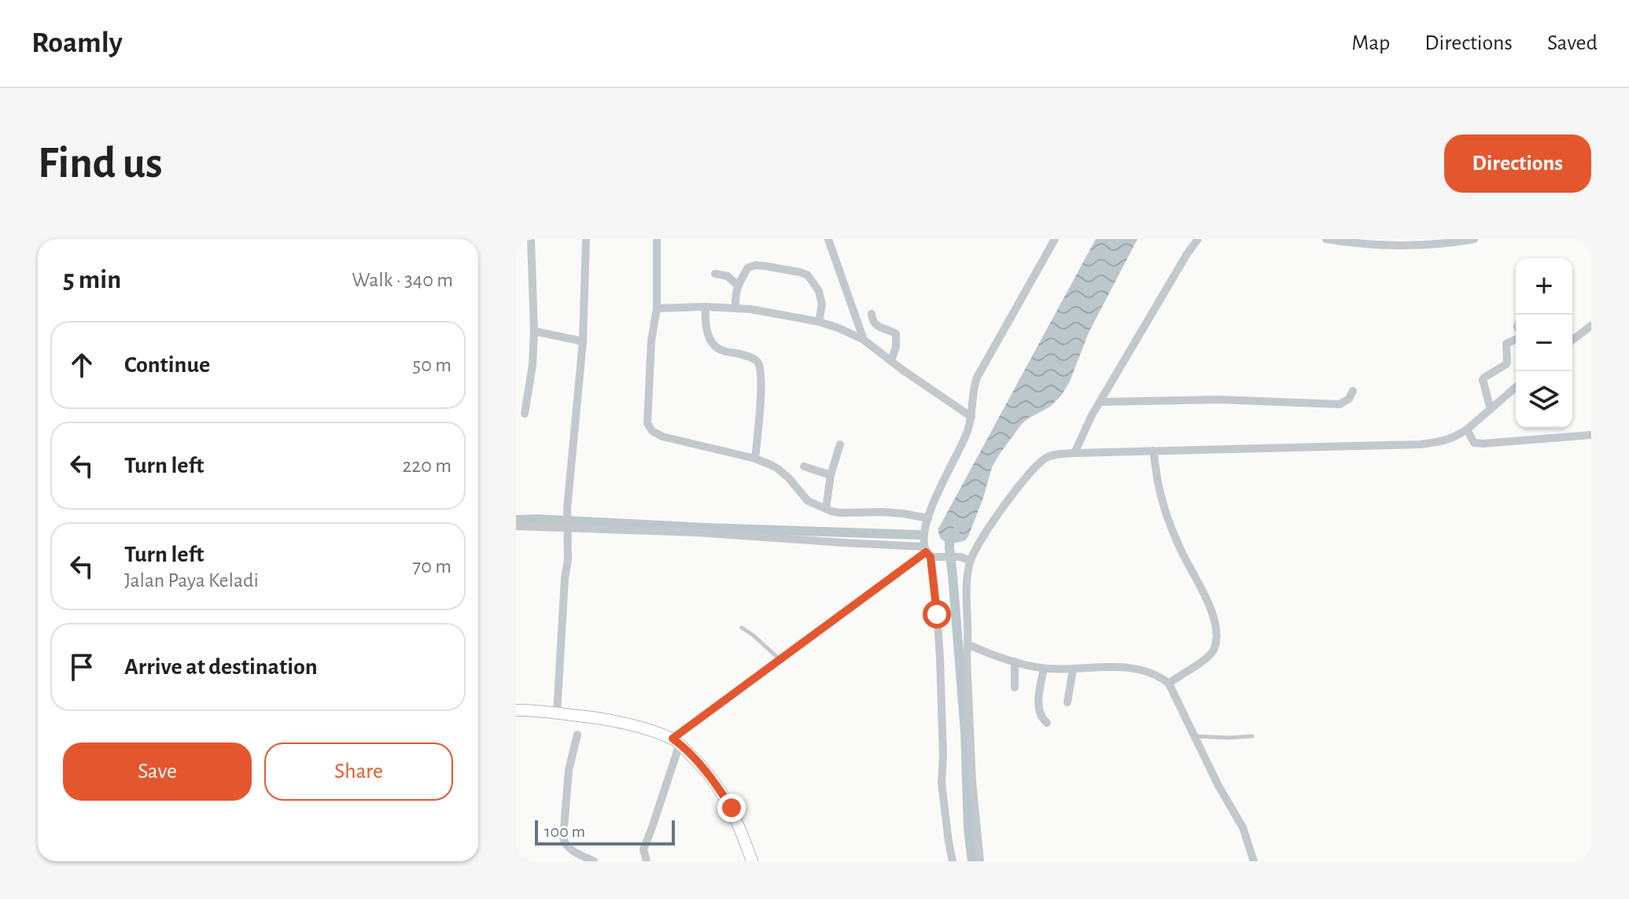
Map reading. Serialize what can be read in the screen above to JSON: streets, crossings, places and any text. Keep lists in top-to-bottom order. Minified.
{"scale_bar":"100 m","page":{"header":"Roamly","nav":["Map","Directions","Saved"],"buttons":["Directions",["Save","Share"]],"title":"Find us","heading":["5 min","Walk · 340 m"],"map_buttons":["+","−"],"list":[["Continue","50 m"],["Turn left","220 m"],["Turn left","Jalan Paya Keladi","70 m"],"Arrive at destination"],"scale":"100 m"}}
